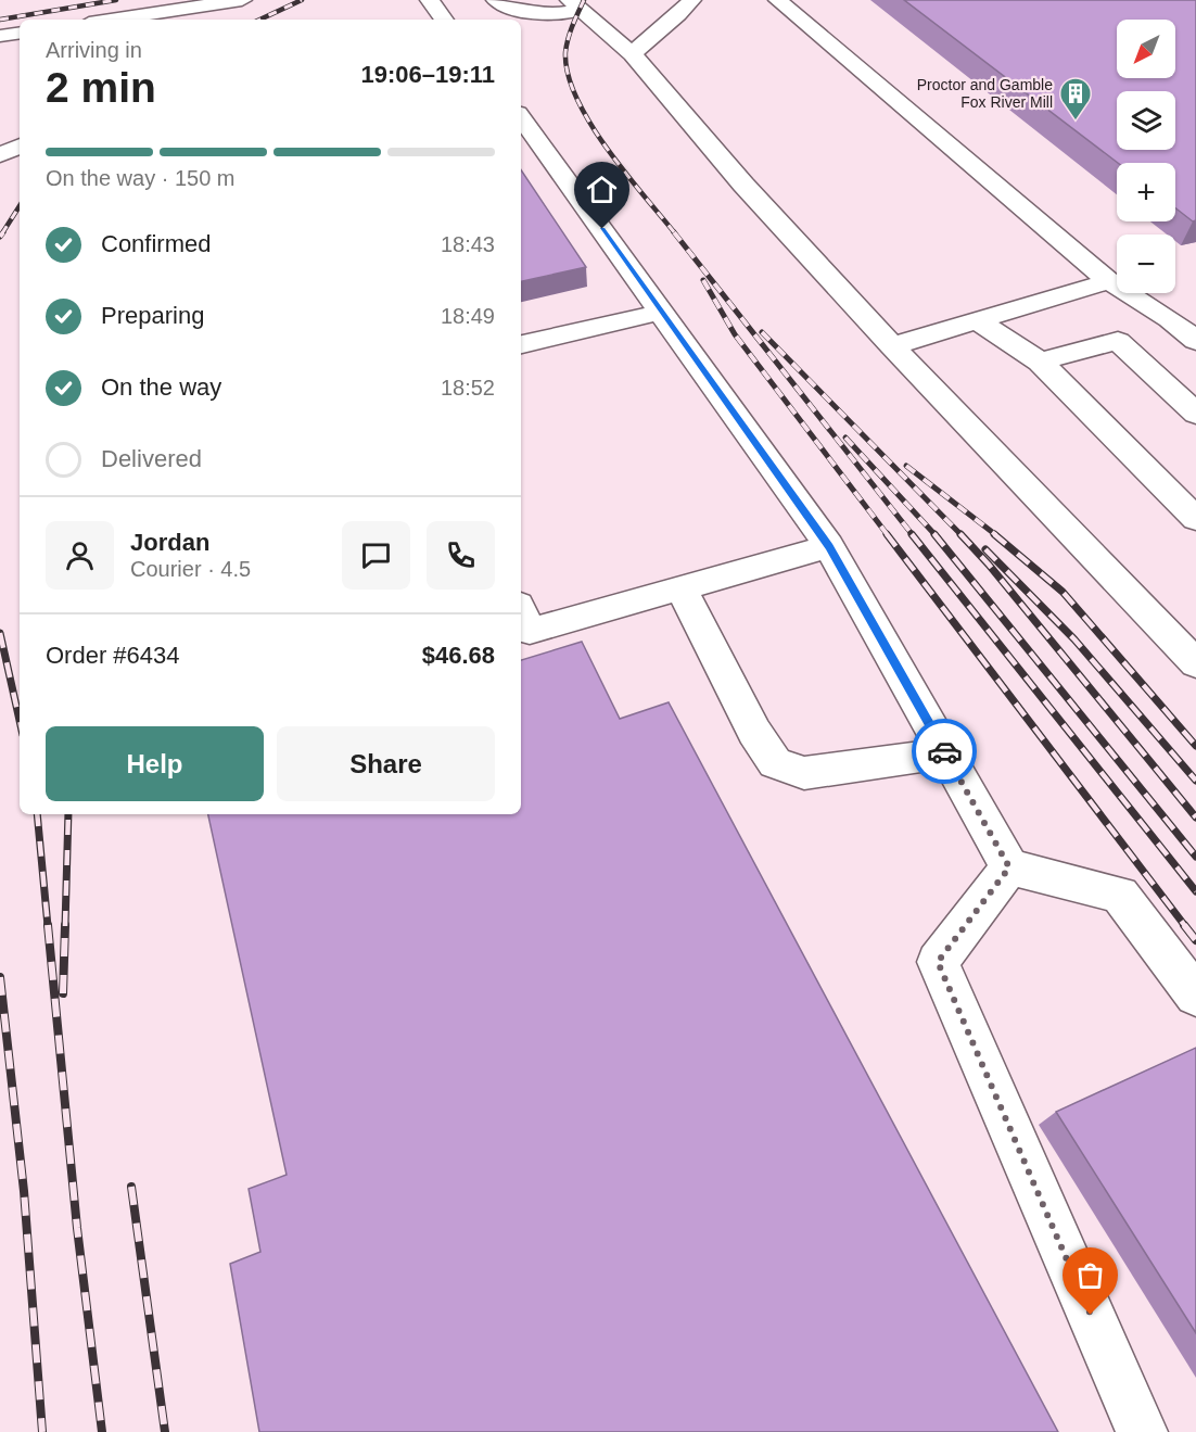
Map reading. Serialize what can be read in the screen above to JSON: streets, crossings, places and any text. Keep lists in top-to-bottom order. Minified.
{"places":{"building":["Proctor and Gamble Fox River Mill"]},"north":"bottom left","page":{"map_buttons":["+","−"],"heading":["2 min","Arriving in","19:06–19:11"],"panel":["Jordan","Courier · 4.5","Order #6434","$46.68"],"bar":"On the way · 150 m","list":[["Confirmed","18:43"],["Preparing","18:49"],["On the way","18:52"],"Delivered"],"buttons":["Help","Share"]}}
